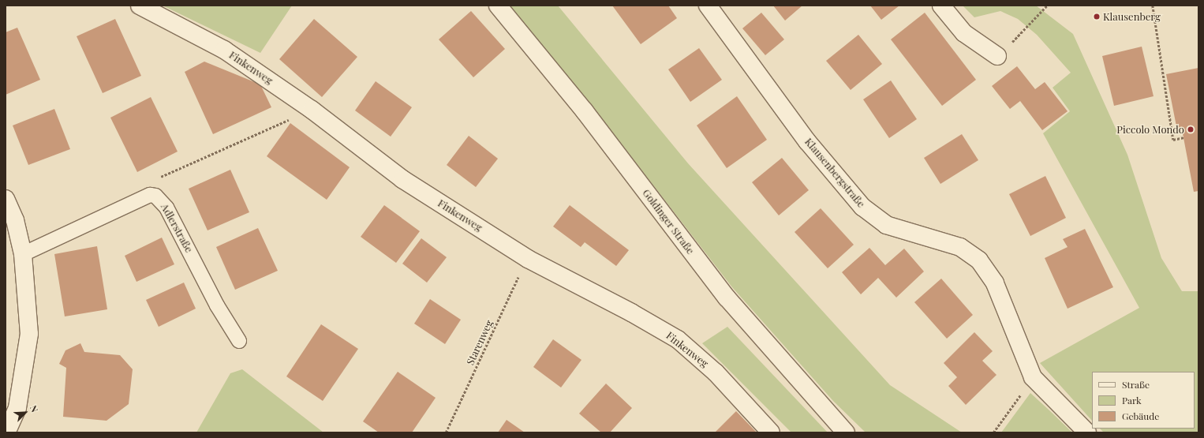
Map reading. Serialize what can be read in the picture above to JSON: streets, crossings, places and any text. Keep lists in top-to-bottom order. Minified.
{"streets":{"street":["Finkenweg","Klausenbergstraße","Goldinger Straße"],"lane":["Adlerstraße"],"path":["Starenweg"]},"crossings":[["Finkenweg","Starenweg"]],"places":["Klausenberg","Piccolo Mondo"],"legend":["Straße","Park","Gebäude"],"north":"top right"}
